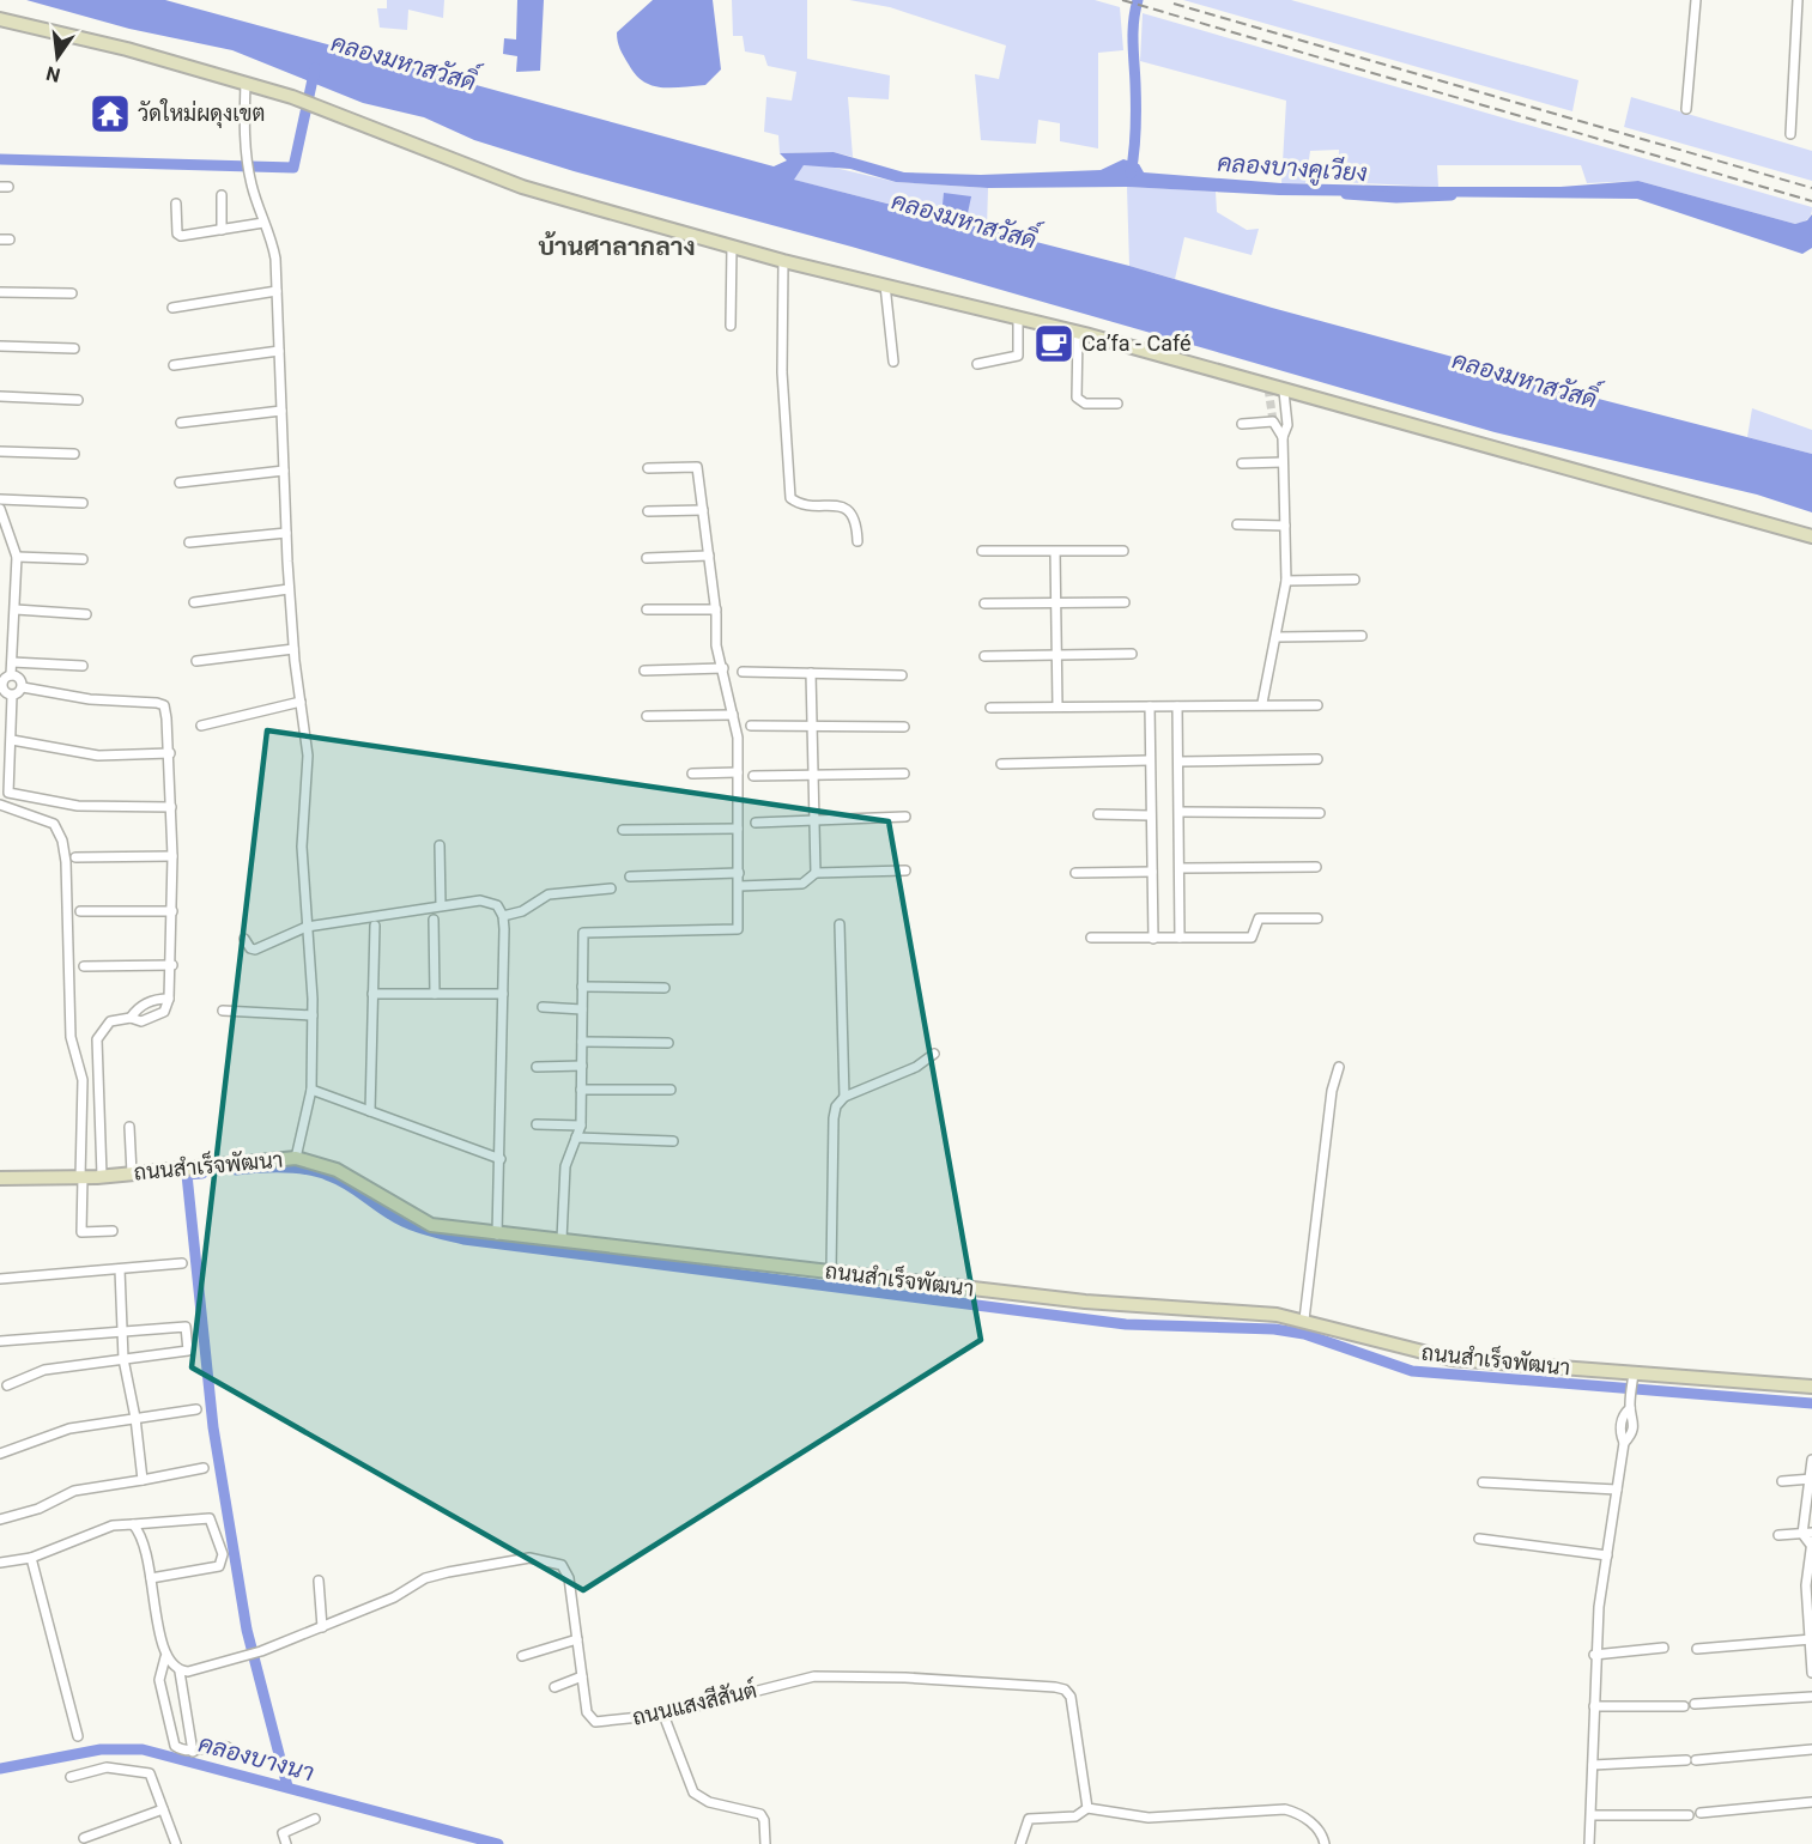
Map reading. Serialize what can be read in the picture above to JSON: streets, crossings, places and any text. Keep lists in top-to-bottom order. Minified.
{"streets":{"street":["ถนนสำเร็จพัฒนา","ถนนแสงสีสันต์"]},"districts":["บ้านศาลากลาง"],"water":["คลองมหาสวัสดิ์","คลองบางคูเวียง","คลองบางนา"],"places":{"temple":["วัดใหม่ผดุงเขต"],"cafe":["Ca’fa - Café"]},"north":"bottom"}
